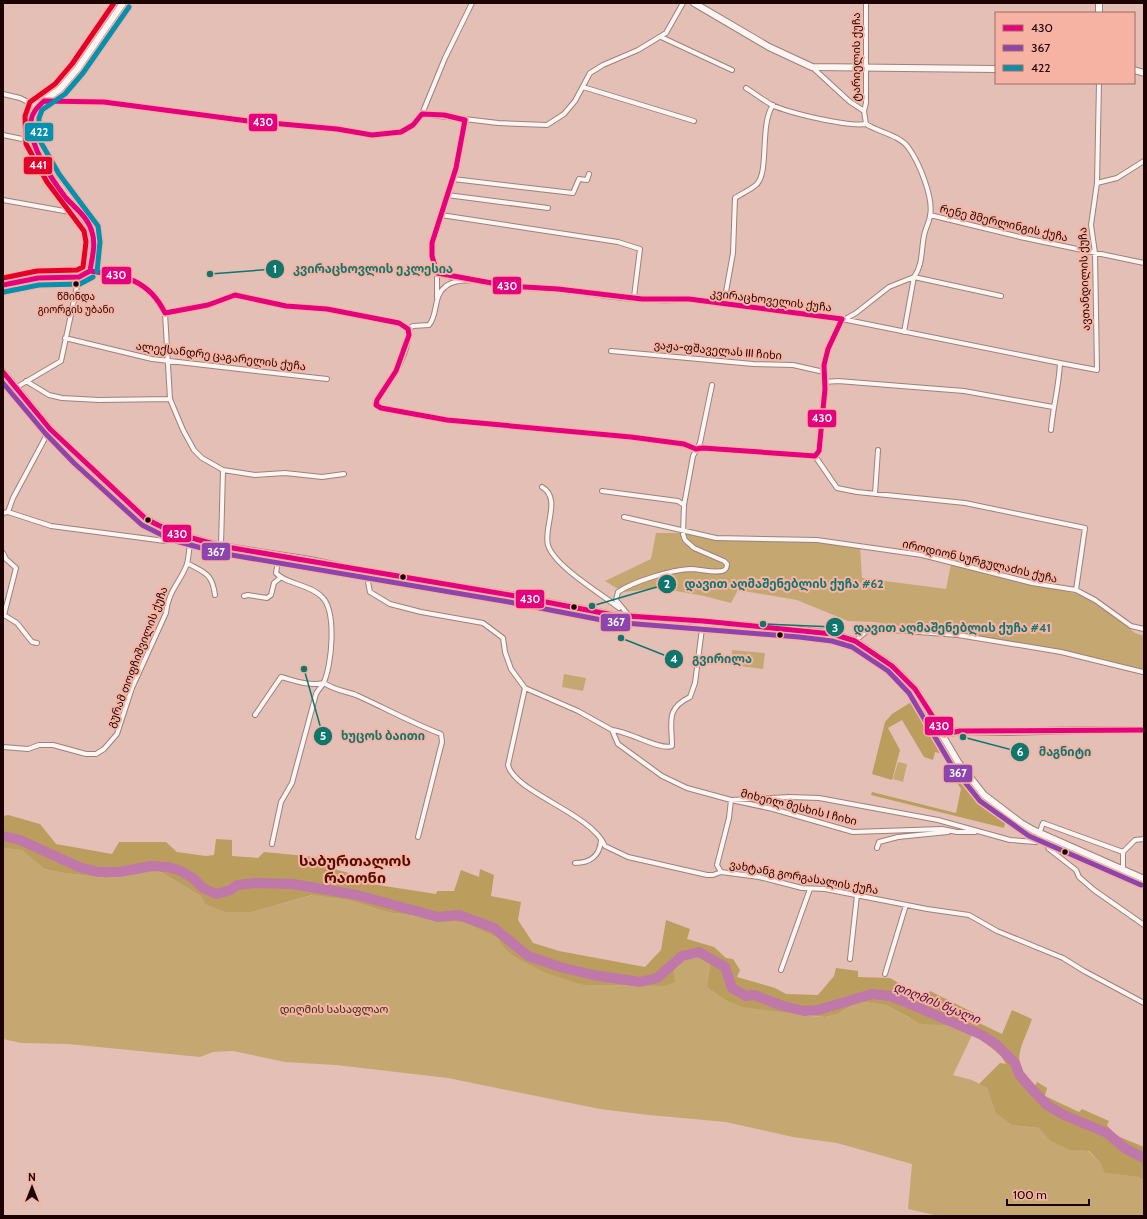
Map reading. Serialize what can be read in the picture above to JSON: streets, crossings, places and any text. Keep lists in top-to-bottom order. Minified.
{"streets":{"street":["ტარიელის ქუჩა","რენე შმერლინგის ქუჩა","ავთანდილის ქუჩა","კვირაცხოველის ქუჩა","ვაჟა-ფშაველას III ჩიხი","ალექსანდრე ცაგარელის ქუჩა","იროდიონ სურგულაძის ქუჩა","გურამ თოფჩიშვილის ქუჩა","მიხეილ მესხის I ჩიხი","ვახტანგ გორგასალის ქუჩა"]},"crossings":[["რენე შმერლინგის ქუჩა","ავთანდილის ქუჩა"],["ავთანდილის ქუჩა","კვირაცხოველის ქუჩა"]],"districts":["საბურთალოს რაიონი"],"water":["დიღმის წყალი"],"parks":["დიღმის სასაფლაო"],"places":["კვირაცხოვლის ეკლესია","წმინდა გიორგის უბანი","დავით აღმაშენებლის ქუჩა #62","დავით აღმაშენებლის ქუჩა #41","გვირილა","ხუცოს ბაითი","მაგნიტი"],"lines":["transit line 441","transit line 422","transit line 430","transit line 367"],"legend":["430","367","422"],"scale_bar":"100 m","north":"top"}
